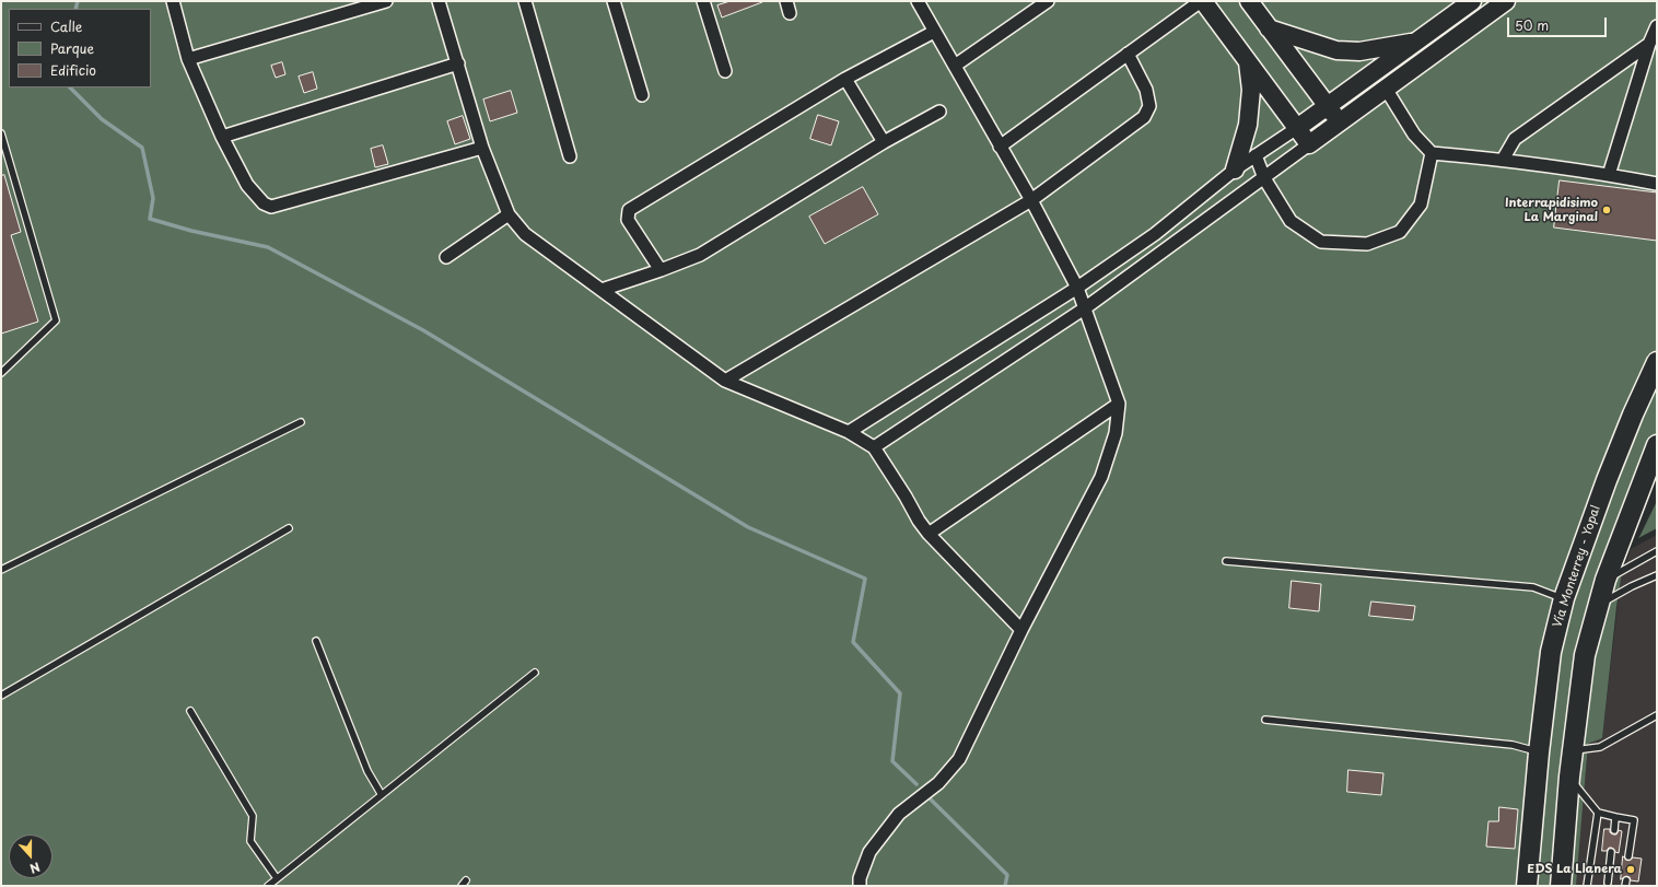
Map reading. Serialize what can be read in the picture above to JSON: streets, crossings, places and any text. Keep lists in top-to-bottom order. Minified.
{"streets":{"main road":["Vía Monterrey - Yopal"]},"places":["Interrapidisimo La Marginal","EDS La Llanera"],"legend":["Calle","Parque","Edificio"],"scale_bar":"50 m","north":"bottom"}
